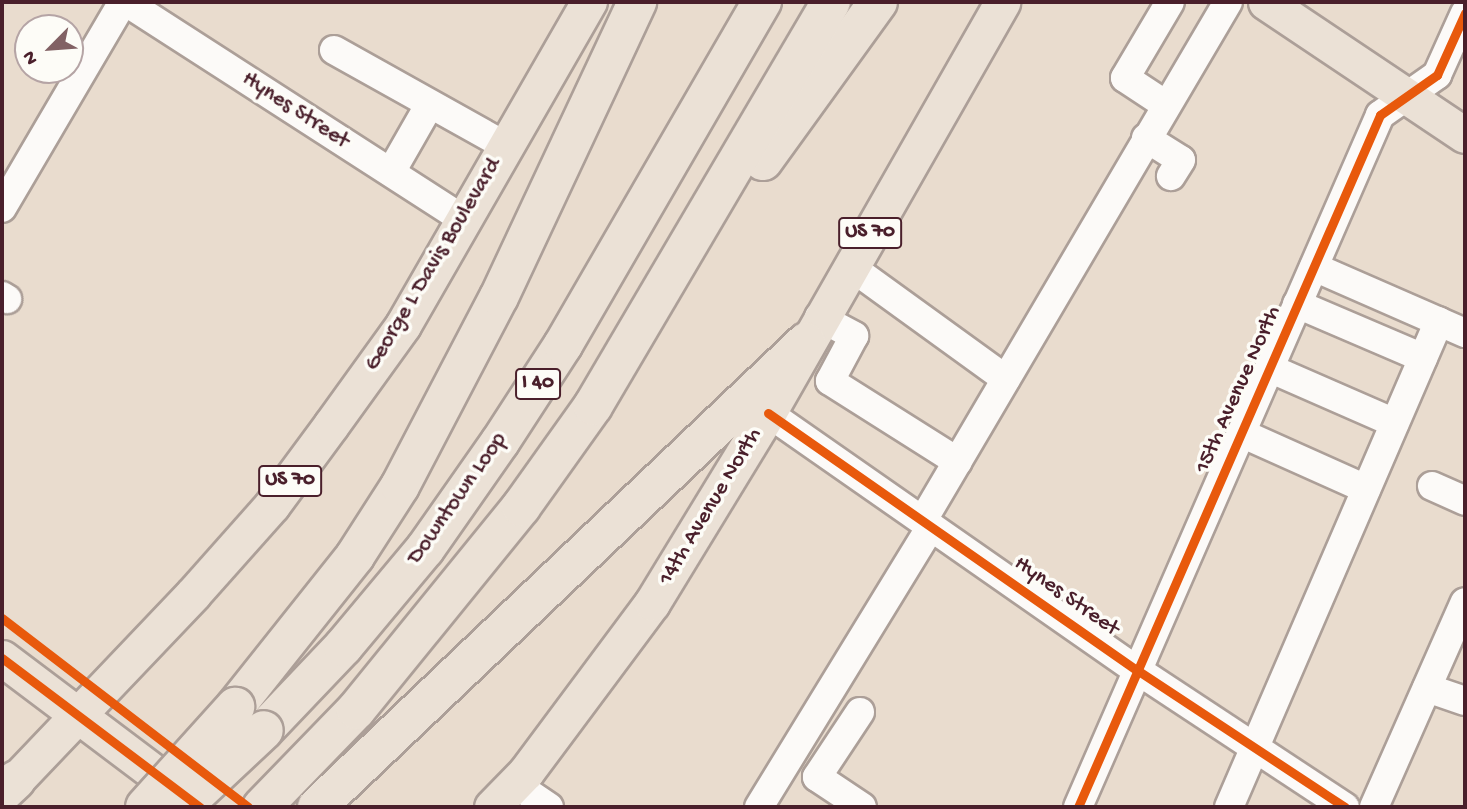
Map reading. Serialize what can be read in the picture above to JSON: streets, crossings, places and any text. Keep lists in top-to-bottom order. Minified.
{"streets":{"highway":["I 40","Downtown Loop"],"main road":["US 70","George L Davis Boulevard","14th Avenue North"],"street":["Hynes Street","15th Avenue North"]},"crossings":[["Hynes Street","George L Davis Boulevard"],["Hynes Street","15th Avenue North"],["Hynes Street","14th Avenue North"]],"north":"bottom left"}
